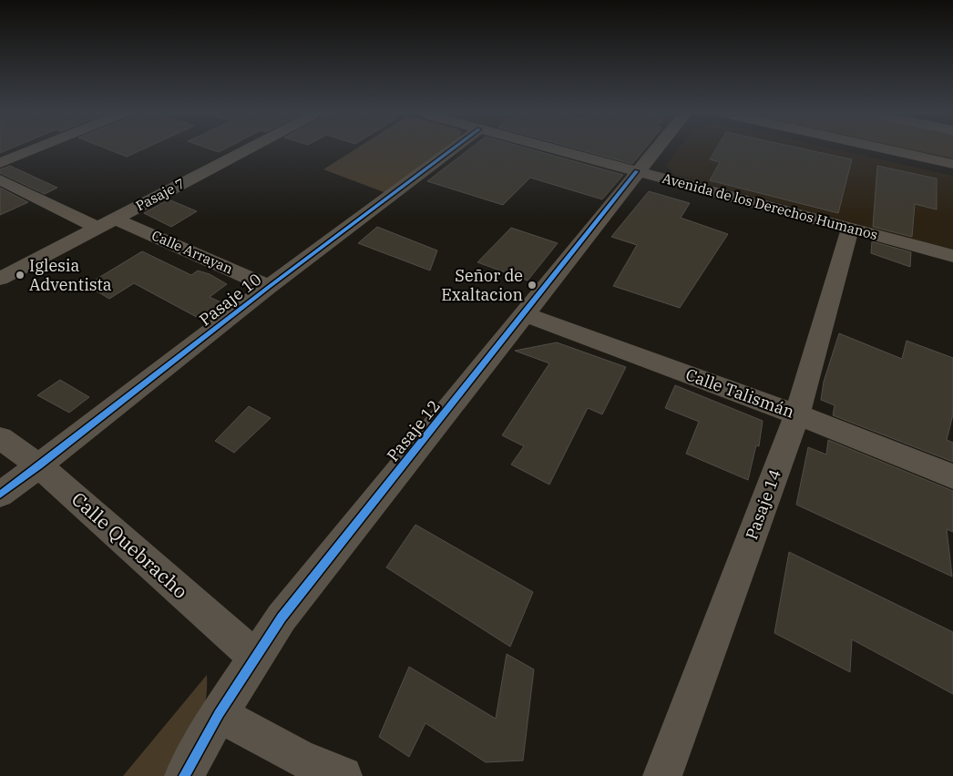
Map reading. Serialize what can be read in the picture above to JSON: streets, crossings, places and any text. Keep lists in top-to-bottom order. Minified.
{"streets":{"street":["Pasaje 7","Avenida de los Derechos Humanos","Calle Arrayan","Pasaje 10","Calle Talismán","Pasaje 12","Pasaje 14","Calle Quebracho"]},"crossings":[["Pasaje 7","Calle Arrayan"],["Avenida de los Derechos Humanos","Pasaje 12"],["Avenida de los Derechos Humanos","Pasaje 14"],["Calle Arrayan","Pasaje 10"],["Pasaje 10","Calle Quebracho"],["Calle Talismán","Pasaje 12"],["Calle Talismán","Pasaje 14"],["Pasaje 12","Calle Quebracho"]],"places":["Iglesia Adventista","Señor de Exaltacion"]}
